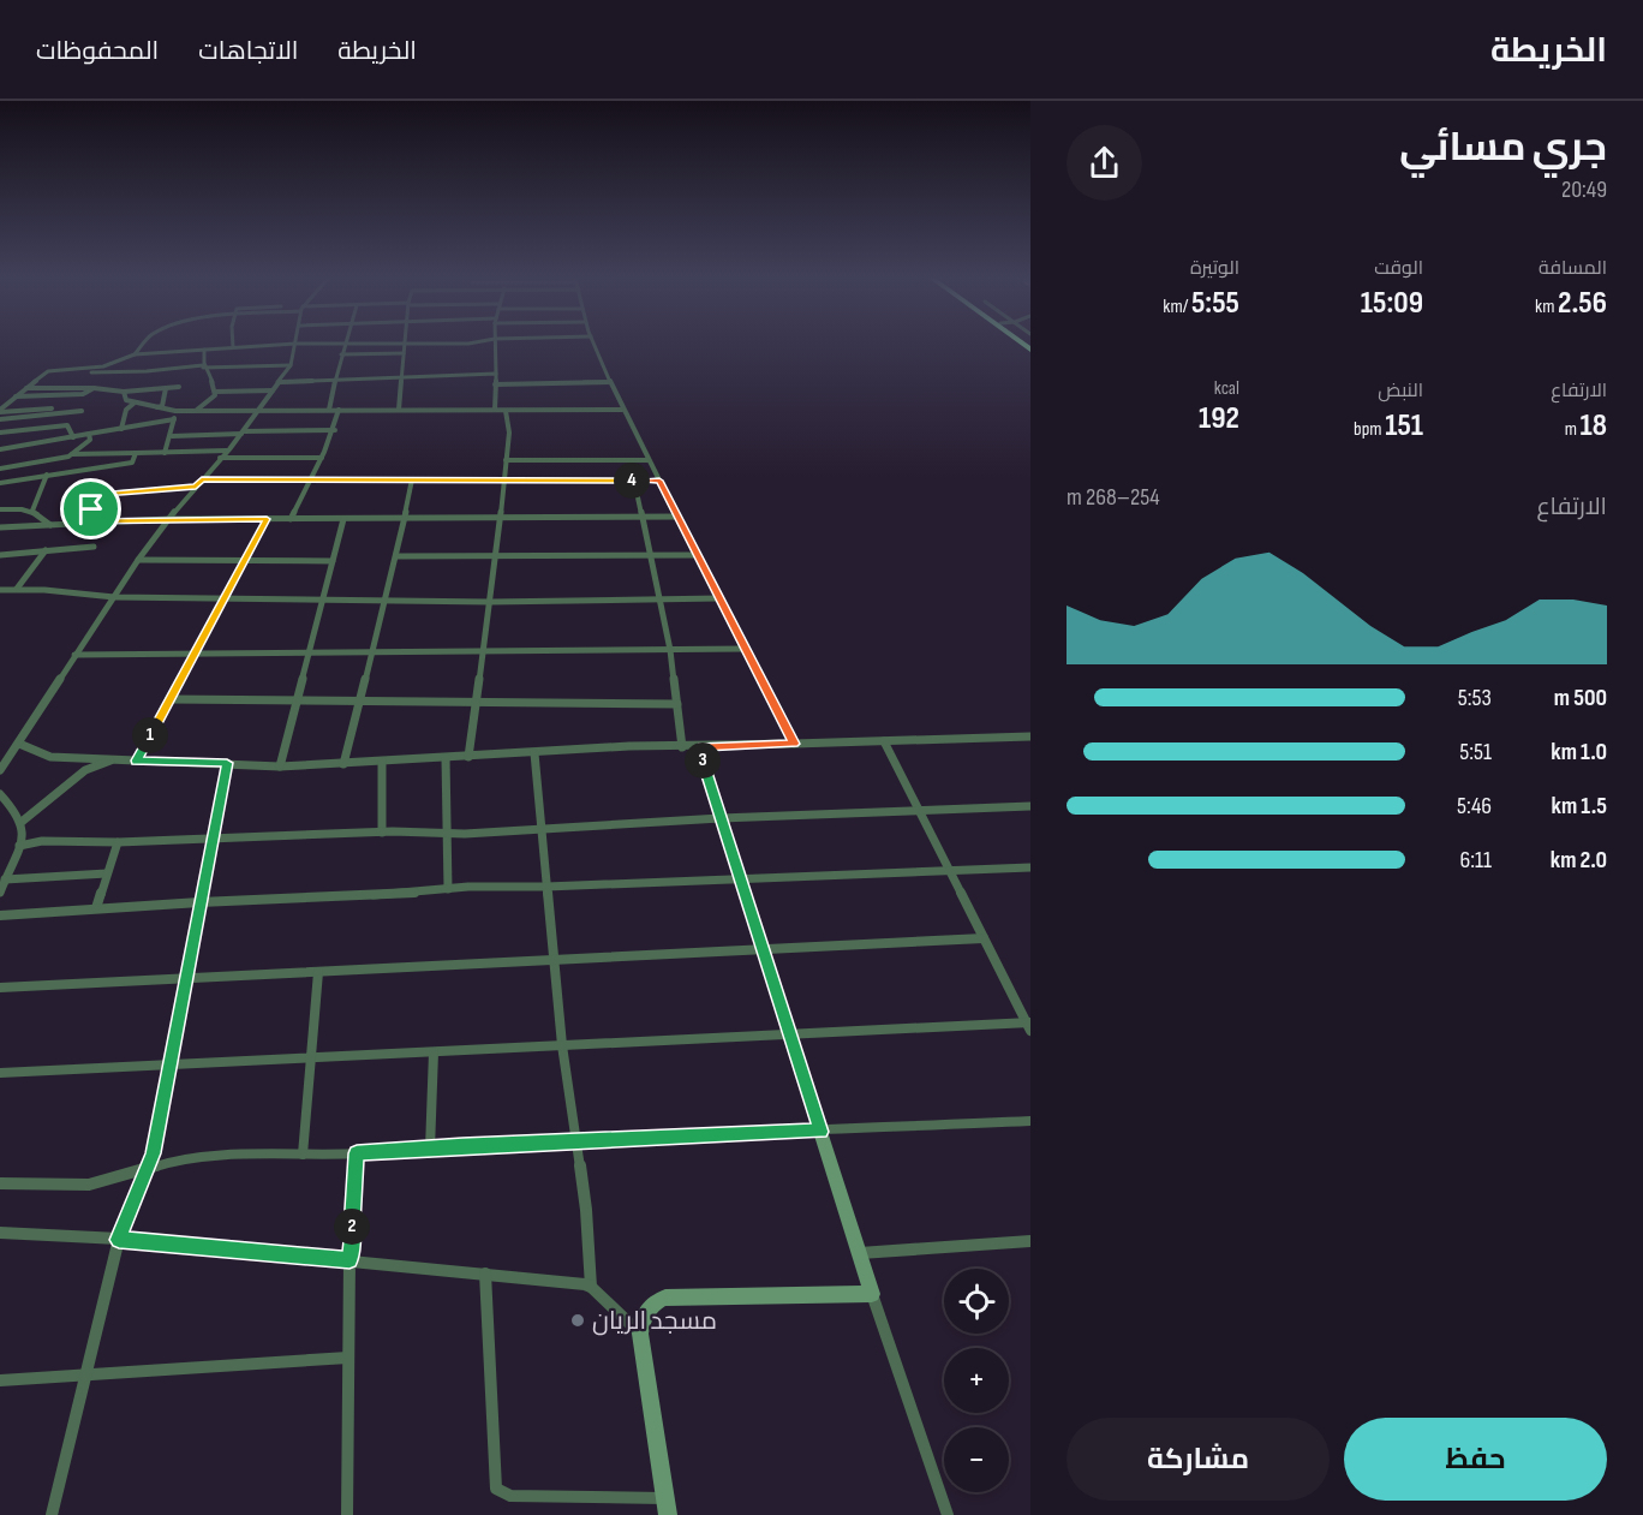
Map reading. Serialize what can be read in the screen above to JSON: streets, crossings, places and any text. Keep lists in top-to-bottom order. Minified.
{"places":["مسجد الريان"],"page":{"header":"الخريطة","nav":["الخريطة","الاتجاهات","المحفوظات"],"heading":["جري مسائي","20:49"],"stats":[["المسافة","2.56 km"],["الوقت","15:09"],["الوتيرة","5:55 /km"],["الارتفاع","18 m"],["النبض","151 bpm"],["kcal","192"]],"pins":["4","1","3","2"],"chart":["الارتفاع","254–268 m"],"list":[{"name":"500 m","note":"5:53"},{"name":"1.0 km","note":"5:51"},{"name":"1.5 km","note":"5:46"},{"name":"2.0 km","note":"6:11"}],"map_buttons":["+","−"],"buttons":["حفظ","مشاركة"]}}
